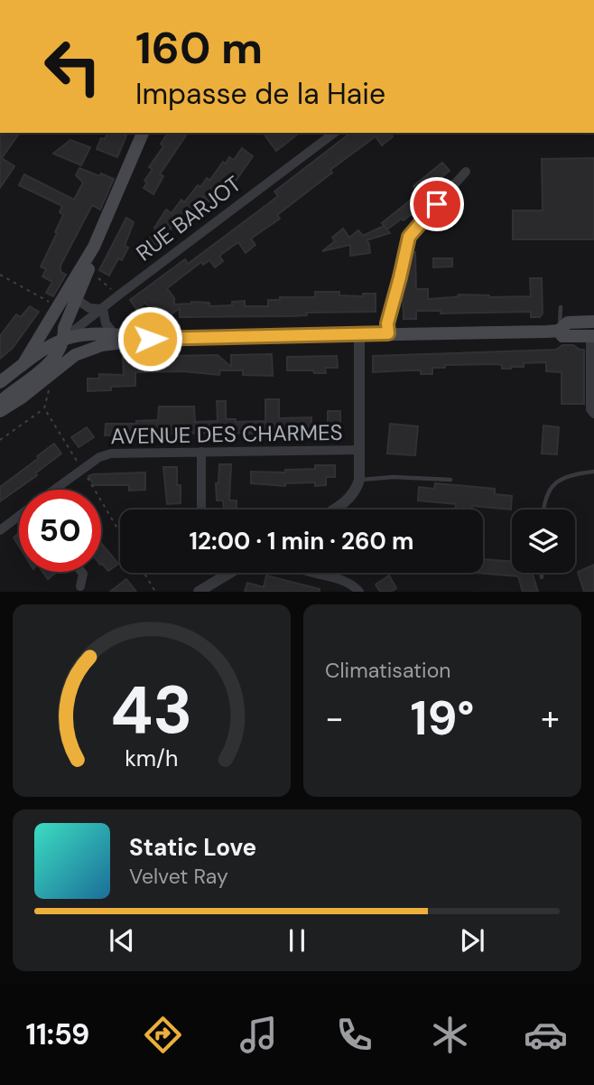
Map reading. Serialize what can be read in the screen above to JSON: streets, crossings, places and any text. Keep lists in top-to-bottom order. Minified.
{"streets":{"street":["RUE BARJOT","AVENUE DES CHARMES"]},"page":{"turn":["160 m","Impasse de la Haie"],"limit":"50","trip":"12:00 · 1 min · 260 m","tile":"Climatisation","heat":["−","19°","+"],"song":["Static Love","Velvet Ray"],"tabs":"11:59","gauge":["43","km/h"]}}
